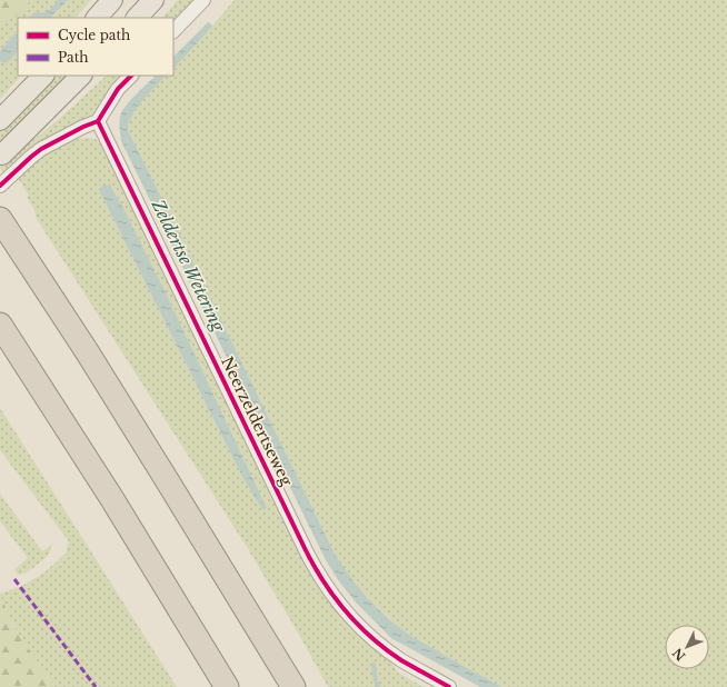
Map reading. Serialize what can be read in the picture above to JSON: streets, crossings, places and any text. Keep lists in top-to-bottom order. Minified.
{"streets":{"street":["Neerzeldertseweg"]},"water":["Zeldertse Wetering"],"legend":["Cycle path","Path"],"north":"bottom left"}
